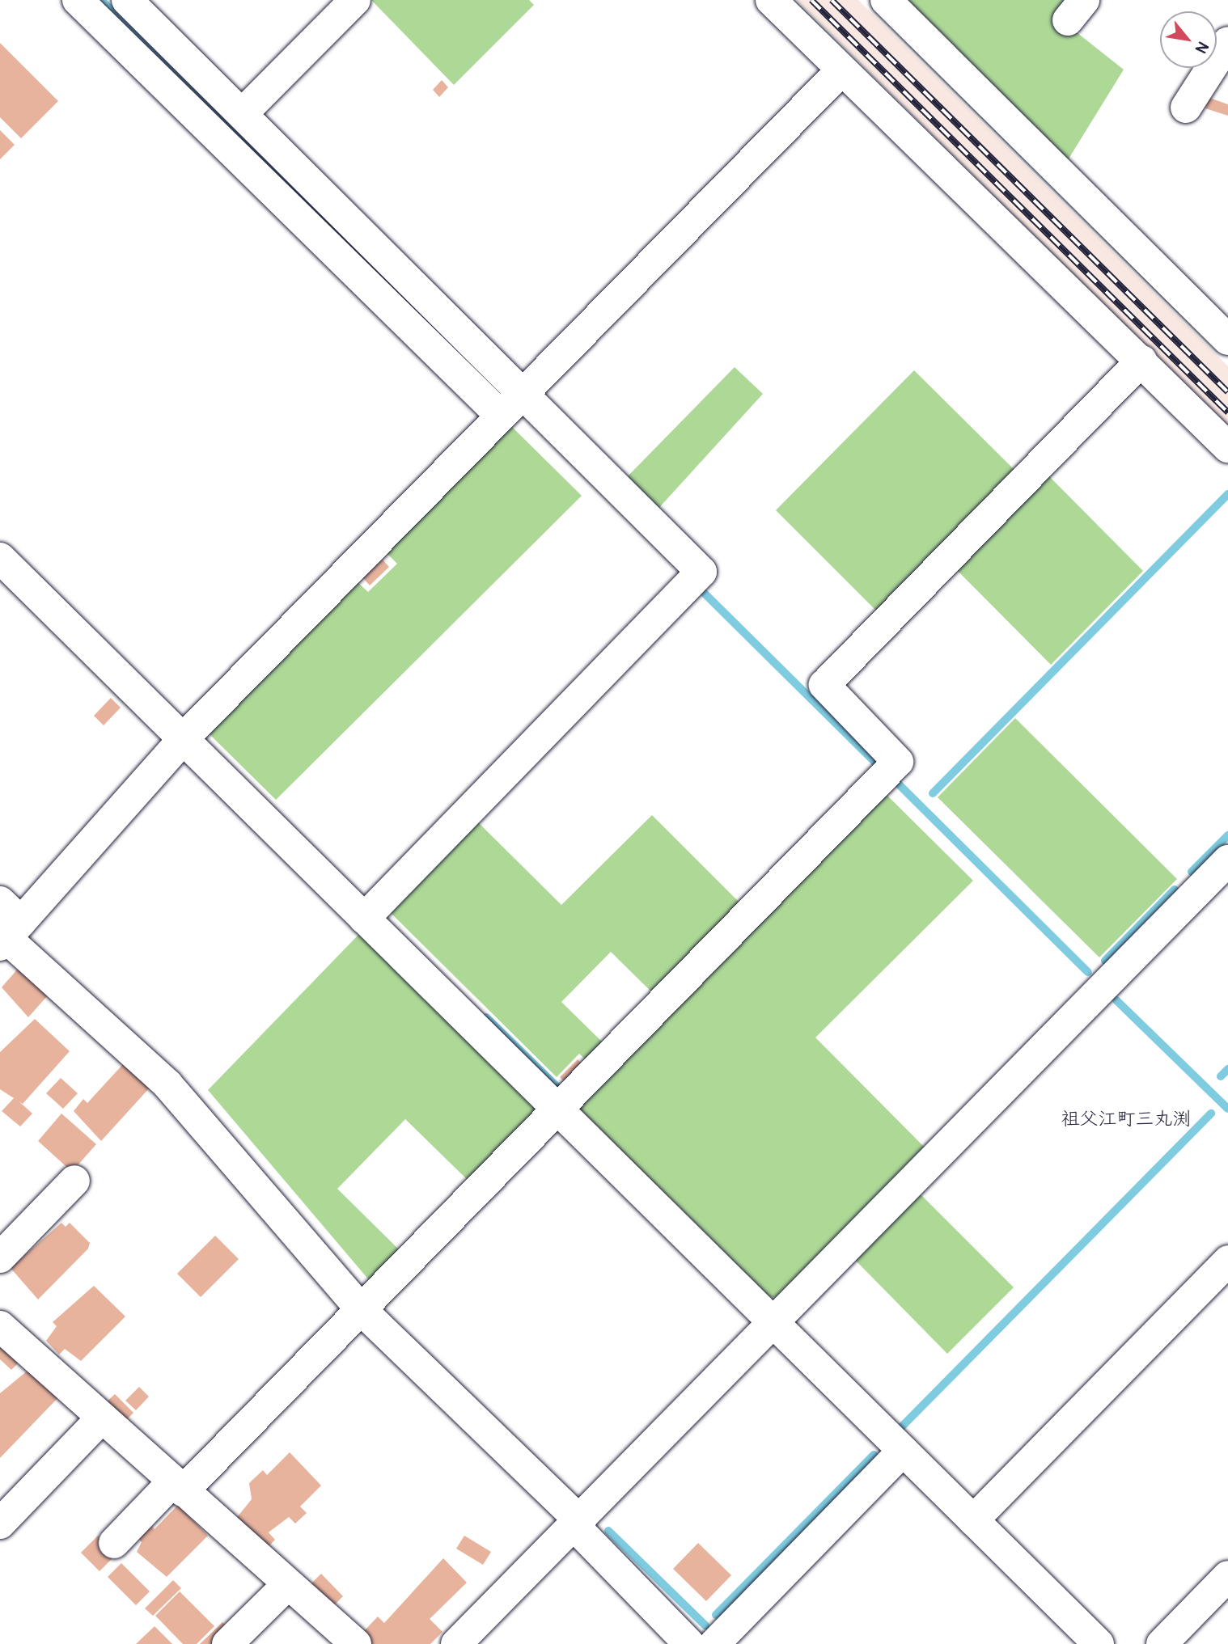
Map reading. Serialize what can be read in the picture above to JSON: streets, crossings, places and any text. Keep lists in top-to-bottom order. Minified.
{"districts":["祖父江町三丸渕"],"north":"bottom right"}
